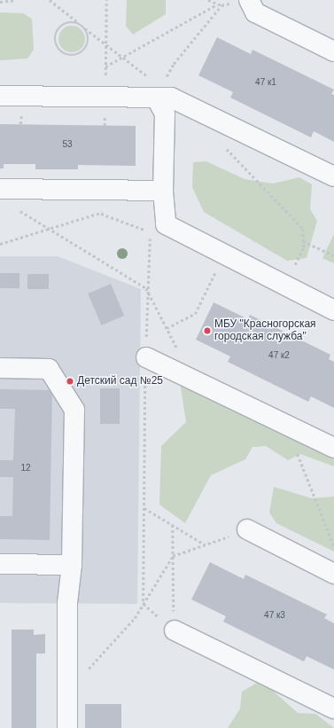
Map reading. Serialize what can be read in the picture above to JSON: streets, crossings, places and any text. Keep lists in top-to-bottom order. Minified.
{"places":["МБУ \"Красногорская городская служба\"","Детский сад №25"],"house_numbers":["47 к1","53","47 к2","12","47 к3"]}
